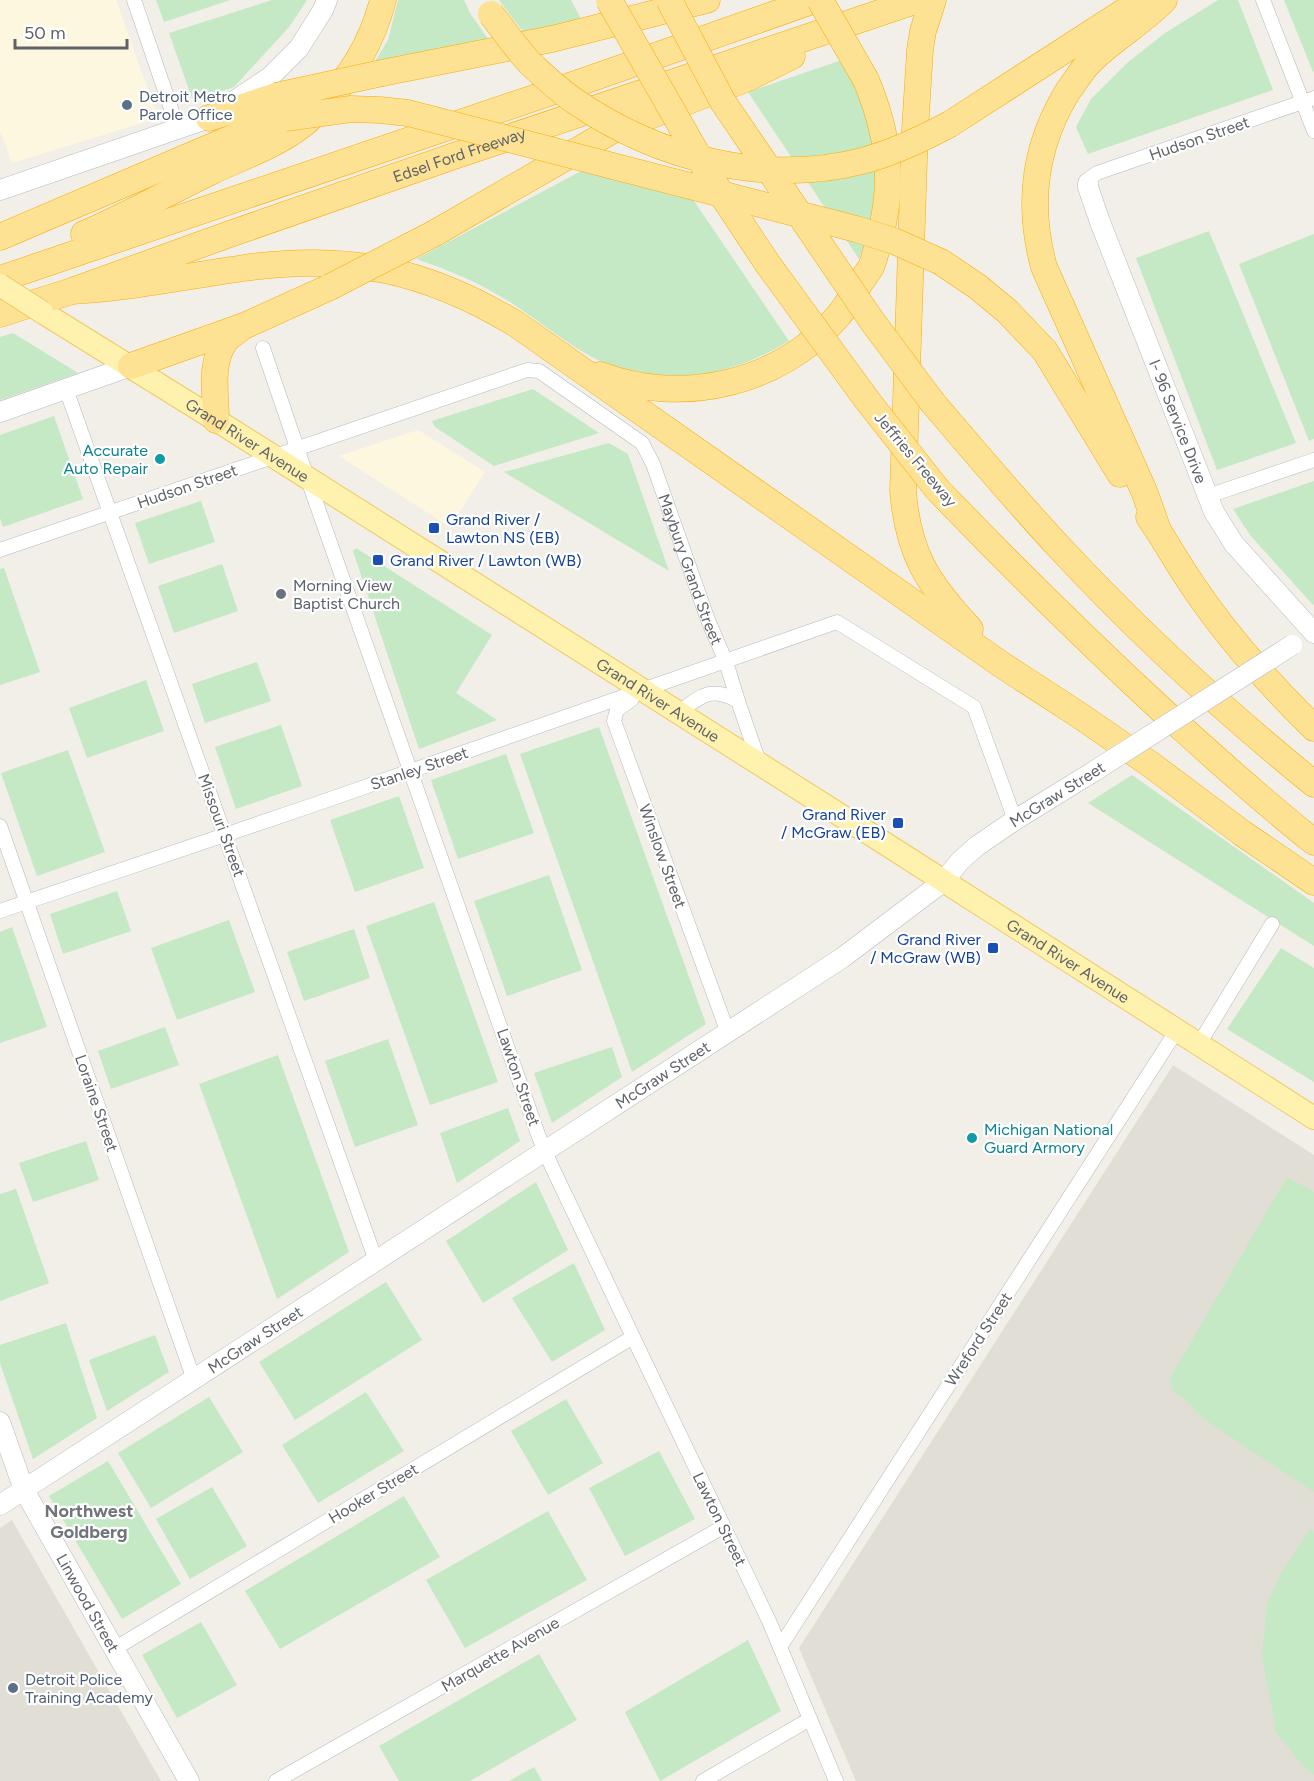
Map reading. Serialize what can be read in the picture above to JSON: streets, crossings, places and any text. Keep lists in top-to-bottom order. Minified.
{"streets":{"highway":["Edsel Ford Freeway","Jeffries Freeway"],"main road":["Grand River Avenue"],"street":["Hudson Street","I- 96 Service Drive","Maybury Grand Street","Stanley Street","McGraw Street","Missouri Street","Winslow Street","Lawton Street","Loraine Street","Wreford Street","Hooker Street","Linwood Street","Marquette Avenue"]},"crossings":[["Hudson Street","I- 96 Service Drive"],["Hudson Street","Grand River Avenue"],["Hudson Street","Maybury Grand Street"],["Hudson Street","Missouri Street"],["Hudson Street","Lawton Street"],["I- 96 Service Drive","McGraw Street"],["Grand River Avenue","Maybury Grand Street"],["Grand River Avenue","Stanley Street"],["Grand River Avenue","McGraw Street"],["Grand River Avenue","Winslow Street"],["Grand River Avenue","Lawton Street"],["Grand River Avenue","Wreford Street"],["Maybury Grand Street","Stanley Street"],["Stanley Street","McGraw Street"],["Stanley Street","Missouri Street"],["Stanley Street","Winslow Street"],["Stanley Street","Lawton Street"],["Stanley Street","Loraine Street"],["McGraw Street","Missouri Street"],["McGraw Street","Winslow Street"],["McGraw Street","Lawton Street"],["McGraw Street","Loraine Street"],["McGraw Street","Linwood Street"],["Lawton Street","Wreford Street"],["Lawton Street","Hooker Street"],["Lawton Street","Marquette Avenue"],["Hooker Street","Linwood Street"]],"districts":["Northwest Goldberg"],"places":{"other":["Detroit Metro Parole Office","Accurate Auto Repair","Morning View Baptist Church","Michigan National Guard Armory","Detroit Police Training Academy"],"transit":["Grand River / Lawton NS (EB)","Grand River / Lawton (WB)","Grand River / McGraw (EB)","Grand River / McGraw (WB)"]},"scale_bar":"50 m"}
